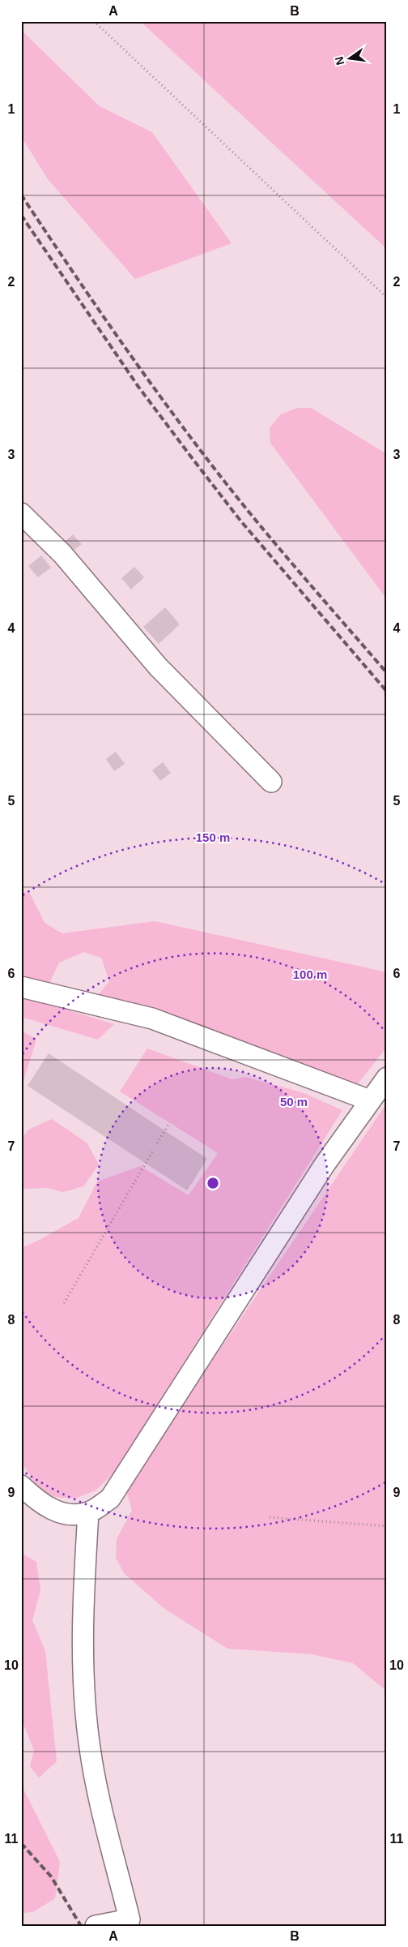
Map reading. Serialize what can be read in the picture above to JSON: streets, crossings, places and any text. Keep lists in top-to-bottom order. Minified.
{"north":"left","grid":{"columns":["A","B"],"rows":["1","2","3","4","5","6","7","8","9","10","11"]},"rings":["150 m","100 m","50 m"]}
